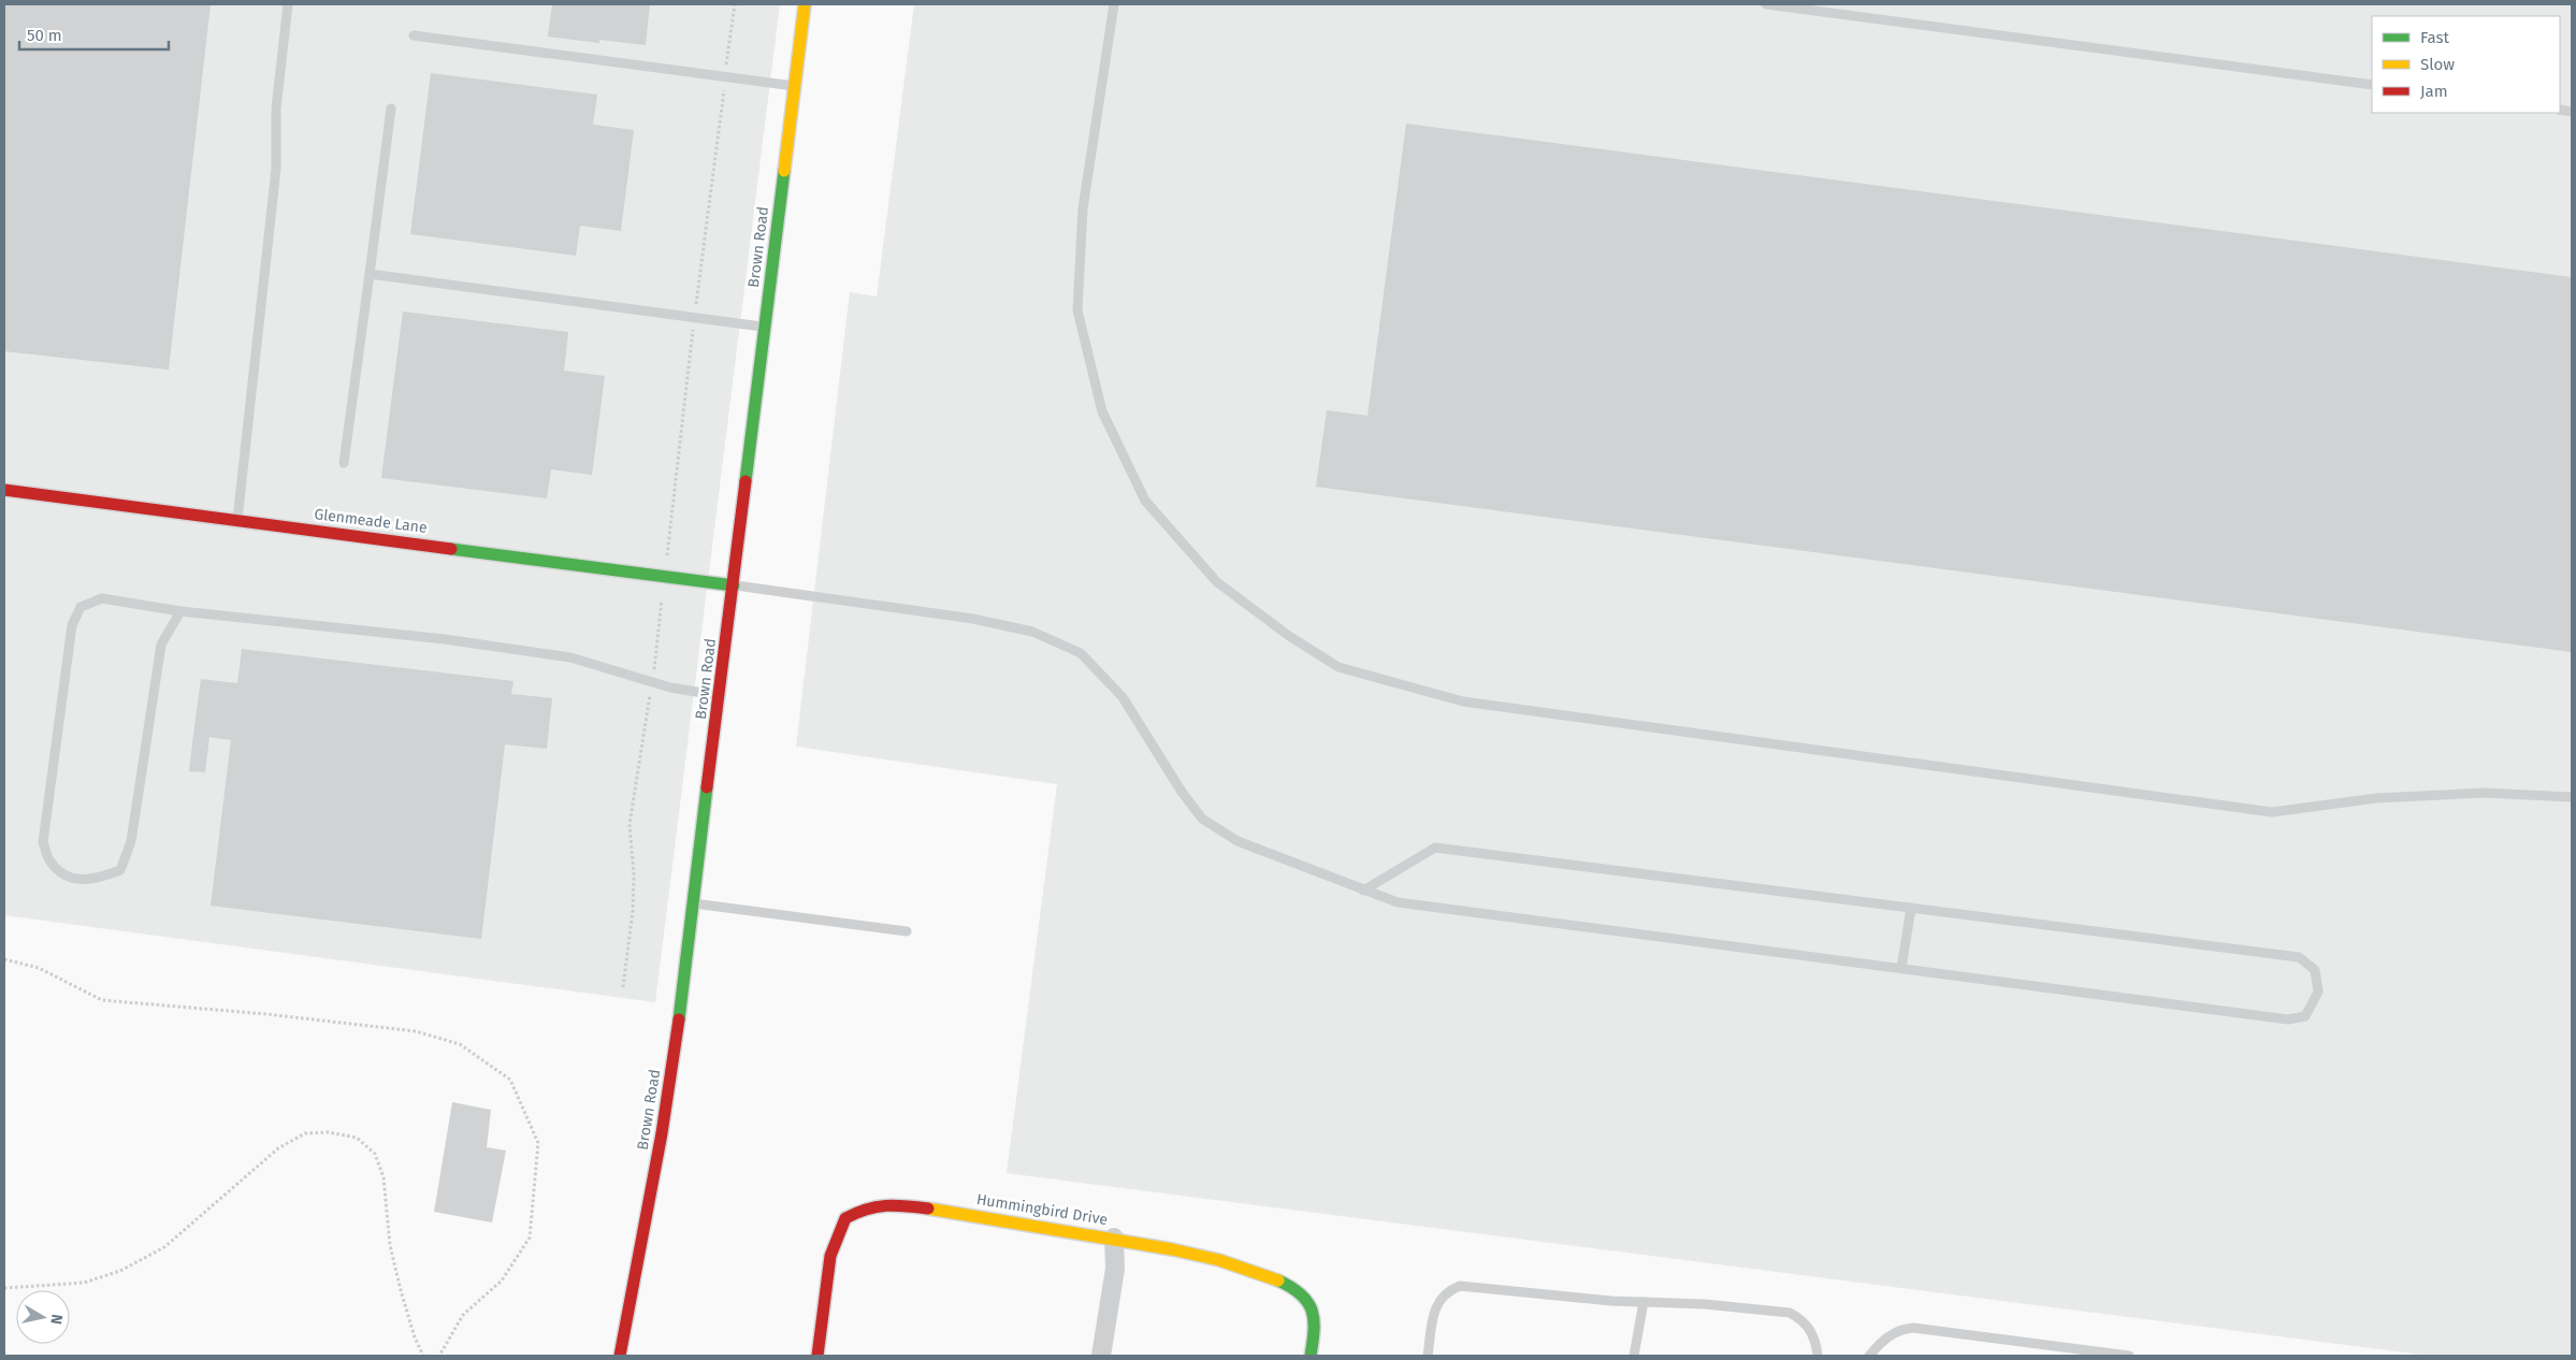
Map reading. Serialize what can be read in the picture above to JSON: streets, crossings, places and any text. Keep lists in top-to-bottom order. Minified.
{"streets":{"street":["Brown Road","Glenmeade Lane","Hummingbird Drive"]},"crossings":[["Brown Road","Glenmeade Lane"]],"legend":["Fast","Slow","Jam"],"scale_bar":"50 m","north":"right"}
